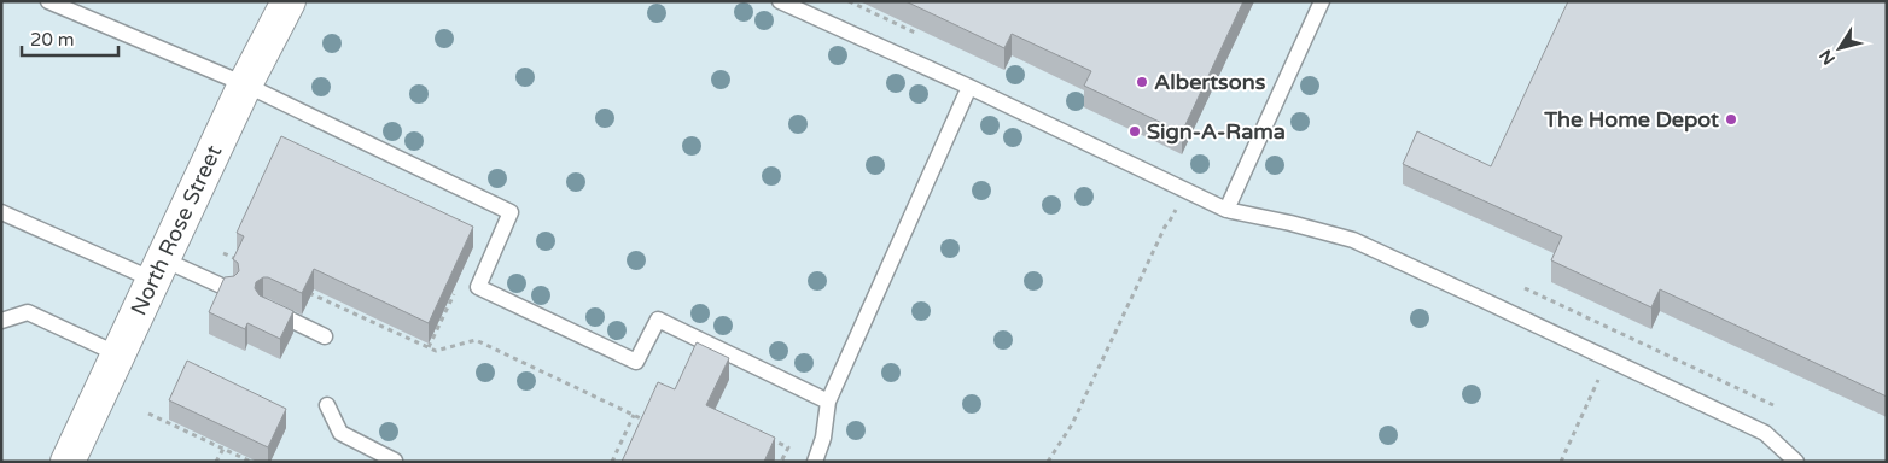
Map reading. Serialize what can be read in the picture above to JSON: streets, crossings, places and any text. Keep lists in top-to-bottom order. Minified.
{"streets":{"street":["North Rose Street"]},"places":["Albertsons","The Home Depot","Sign-A-Rama"],"scale_bar":"20 m","north":"bottom left"}
